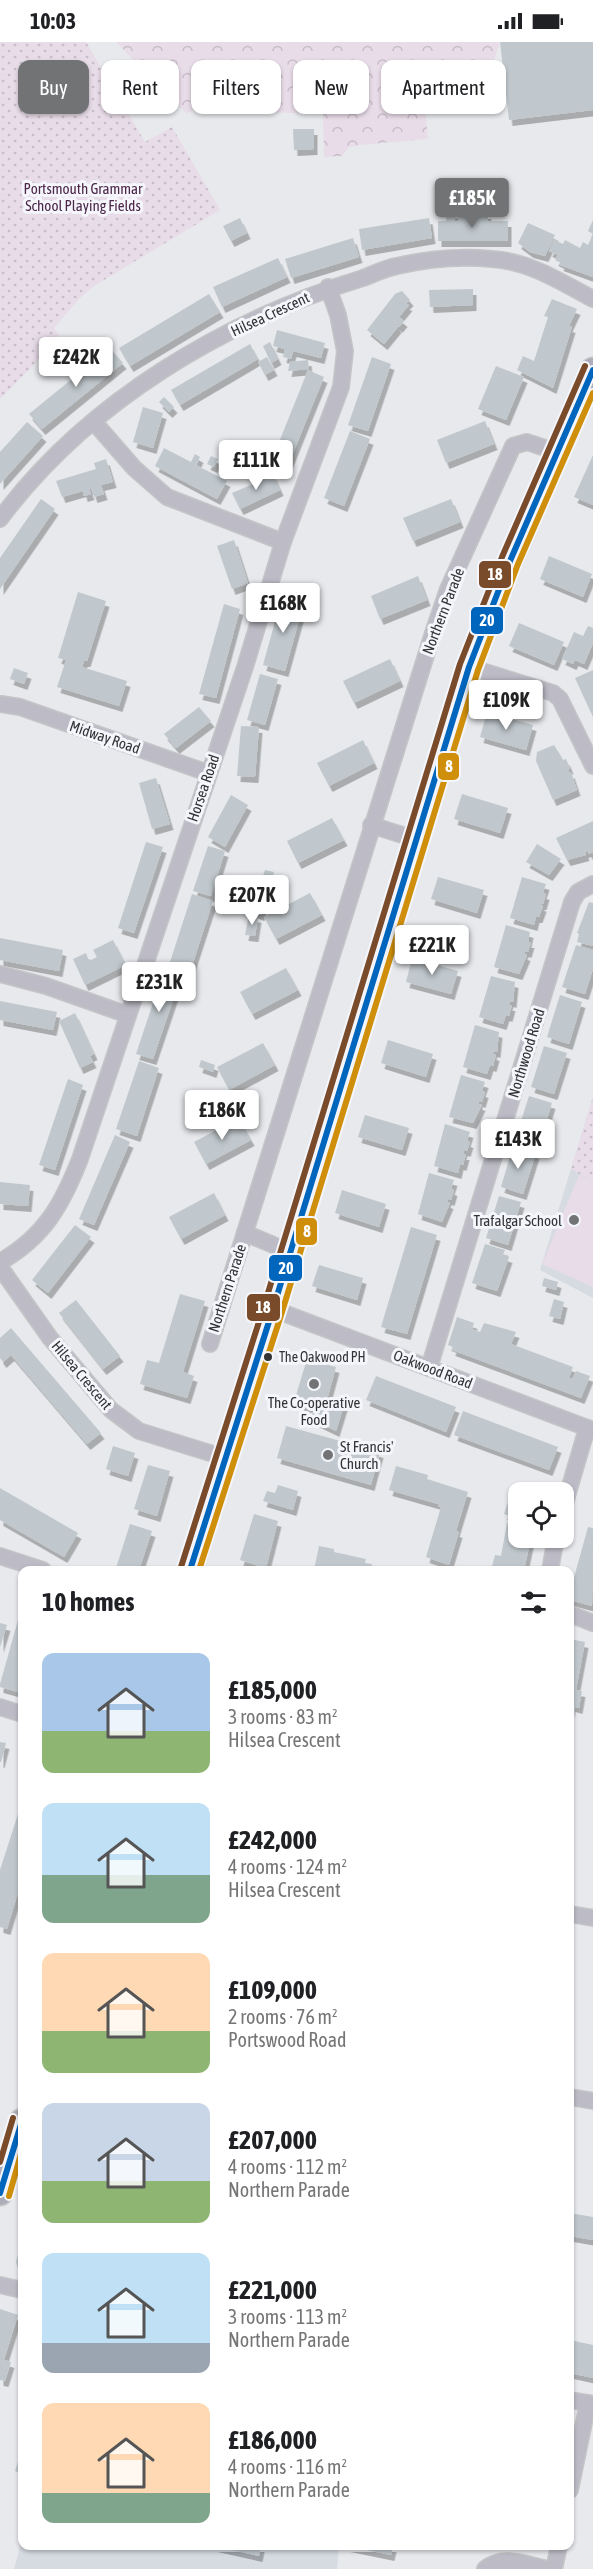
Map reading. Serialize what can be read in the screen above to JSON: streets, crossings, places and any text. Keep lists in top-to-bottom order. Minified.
{"streets":{"street":["Hilsea Crescent","Northern Parade","Midway Road","Horsea Road","Northwood Road","Oakwood Road"]},"crossings":[["Hilsea Crescent","Horsea Road"],["Midway Road","Horsea Road"],["Northwood Road","Oakwood Road"]],"parks":["Portsmouth Grammar School Playing Fields"],"places":["Trafalgar School","The Oakwood PH","The Co-operative Food","St Francis' Church"],"lines":["transit line 18","transit line 20","transit line 8"],"page":{"status":"10:03","chip":["Buy","Rent","Filters","New","Apartment"],"price":["£185K","£242K","£111K","£168K","£109K","£207K","£221K","£231K","£186K","£143K"],"heading":"10 homes","list":[{"name":"£185,000","note":"3 rooms · 83 m² · Hilsea Crescent"},{"name":"£242,000","note":"4 rooms · 124 m² · Hilsea Crescent"},{"name":"£109,000","note":"2 rooms · 76 m² · Portswood Road"},{"name":"£207,000","note":"4 rooms · 112 m² · Northern Parade"},{"name":"£221,000","note":"3 rooms · 113 m² · Northern Parade"},{"name":"£186,000","note":"4 rooms · 116 m² · Northern Parade"}]}}
